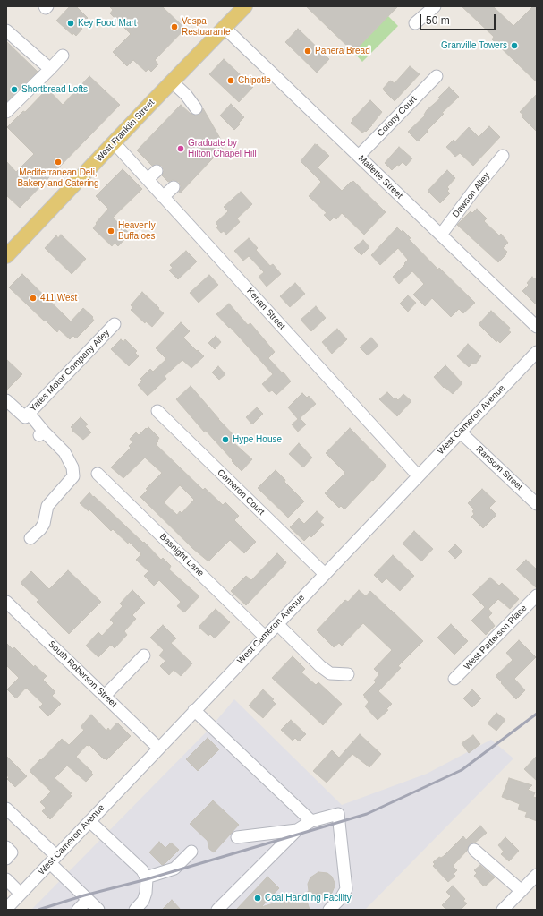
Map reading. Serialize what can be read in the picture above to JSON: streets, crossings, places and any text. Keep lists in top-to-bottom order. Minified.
{"streets":{"main road":["West Franklin Street"],"street":["Colony Court","Mallette Street","Dawson Alley","Kenan Street","Yates Motor Company Alley","West Cameron Avenue","Ransom Street","Cameron Court","Basnight Lane","West Patterson Place","South Roberson Street"]},"crossings":[["Colony Court","Mallette Street"],["West Franklin Street","Mallette Street"],["West Franklin Street","Kenan Street"],["Mallette Street","Dawson Alley"],["Kenan Street","West Cameron Avenue"],["West Cameron Avenue","Ransom Street"],["West Cameron Avenue","Cameron Court"],["West Cameron Avenue","Basnight Lane"],["West Cameron Avenue","South Roberson Street"]],"places":["Key Food Mart","Vespa Restuarante","Granville Towers","Panera Bread","Chipotle","Shortbread Lofts","Graduate by Hilton Chapel Hill","Mediterranean Deli, Bakery and Catering","Heavenly Buffaloes","411 West","Hype House","Coal Handling Facility"],"scale_bar":"50 m"}
